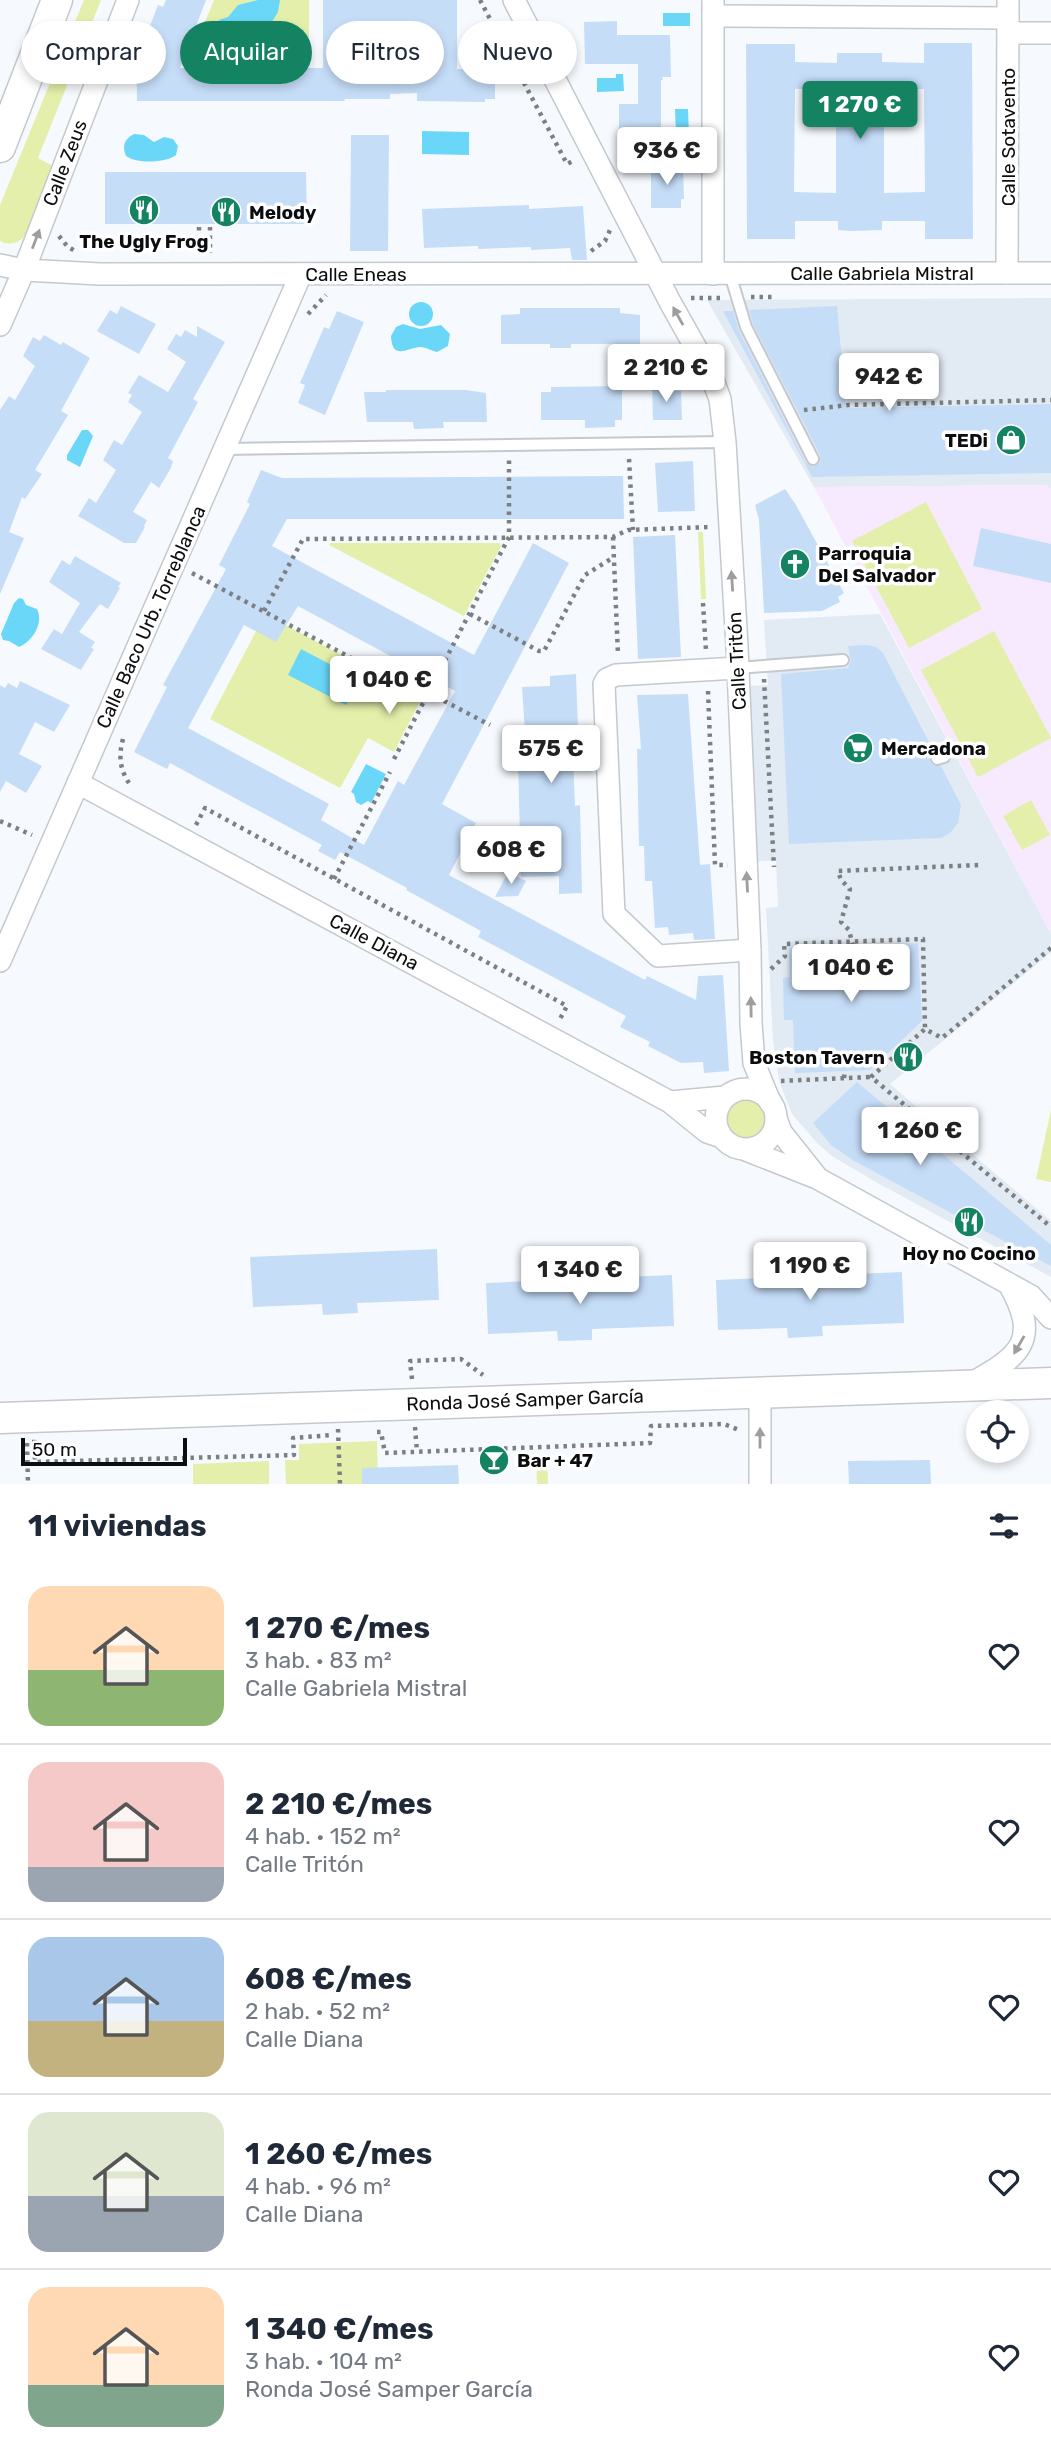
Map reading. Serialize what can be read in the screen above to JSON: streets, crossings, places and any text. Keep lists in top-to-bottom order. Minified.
{"streets":{"main road":["Ronda José Samper García"],"street":["Calle Sotavento","Calle Zeus","Calle Gabriela Mistral","Calle Eneas","Calle Baco Urb. Torreblanca","Calle Tritón","Calle Diana"]},"crossings":[["Calle Sotavento","Calle Gabriela Mistral"],["Calle Zeus","Calle Eneas"],["Calle Gabriela Mistral","Calle Eneas"],["Calle Eneas","Calle Baco Urb. Torreblanca"],["Calle Eneas","Calle Tritón"],["Calle Baco Urb. Torreblanca","Calle Diana"],["Calle Tritón","Calle Diana"]],"one_way":["Calle Zeus","Calle Tritón"],"places":{"restaurant":["The Ugly Frog","Melody","Boston Tavern","Hoy no Cocino"],"shop":["TEDi"],"church":["Parroquia Del Salvador"],"supermarket":["Mercadona"],"bar":["Bar + 47"]},"scale_bar":"50 m","page":{"chip":["Comprar","Alquilar","Filtros","Nuevo"],"price":["1 270 €","936 €","2 210 €","942 €","1 040 €","575 €","608 €","1 040 €","1 260 €","1 190 €","1 340 €"],"scale":"50 m","heading":"11 viviendas","list":[{"name":"1 270 €/mes","note":"3 hab. · 83 m² · Calle Gabriela Mistral"},{"name":"2 210 €/mes","note":"4 hab. · 152 m² · Calle Tritón"},{"name":"608 €/mes","note":"2 hab. · 52 m² · Calle Diana"},{"name":"1 260 €/mes","note":"4 hab. · 96 m² · Calle Diana"},{"name":"1 340 €/mes","note":"3 hab. · 104 m² · Ronda José Samper García"}]}}
